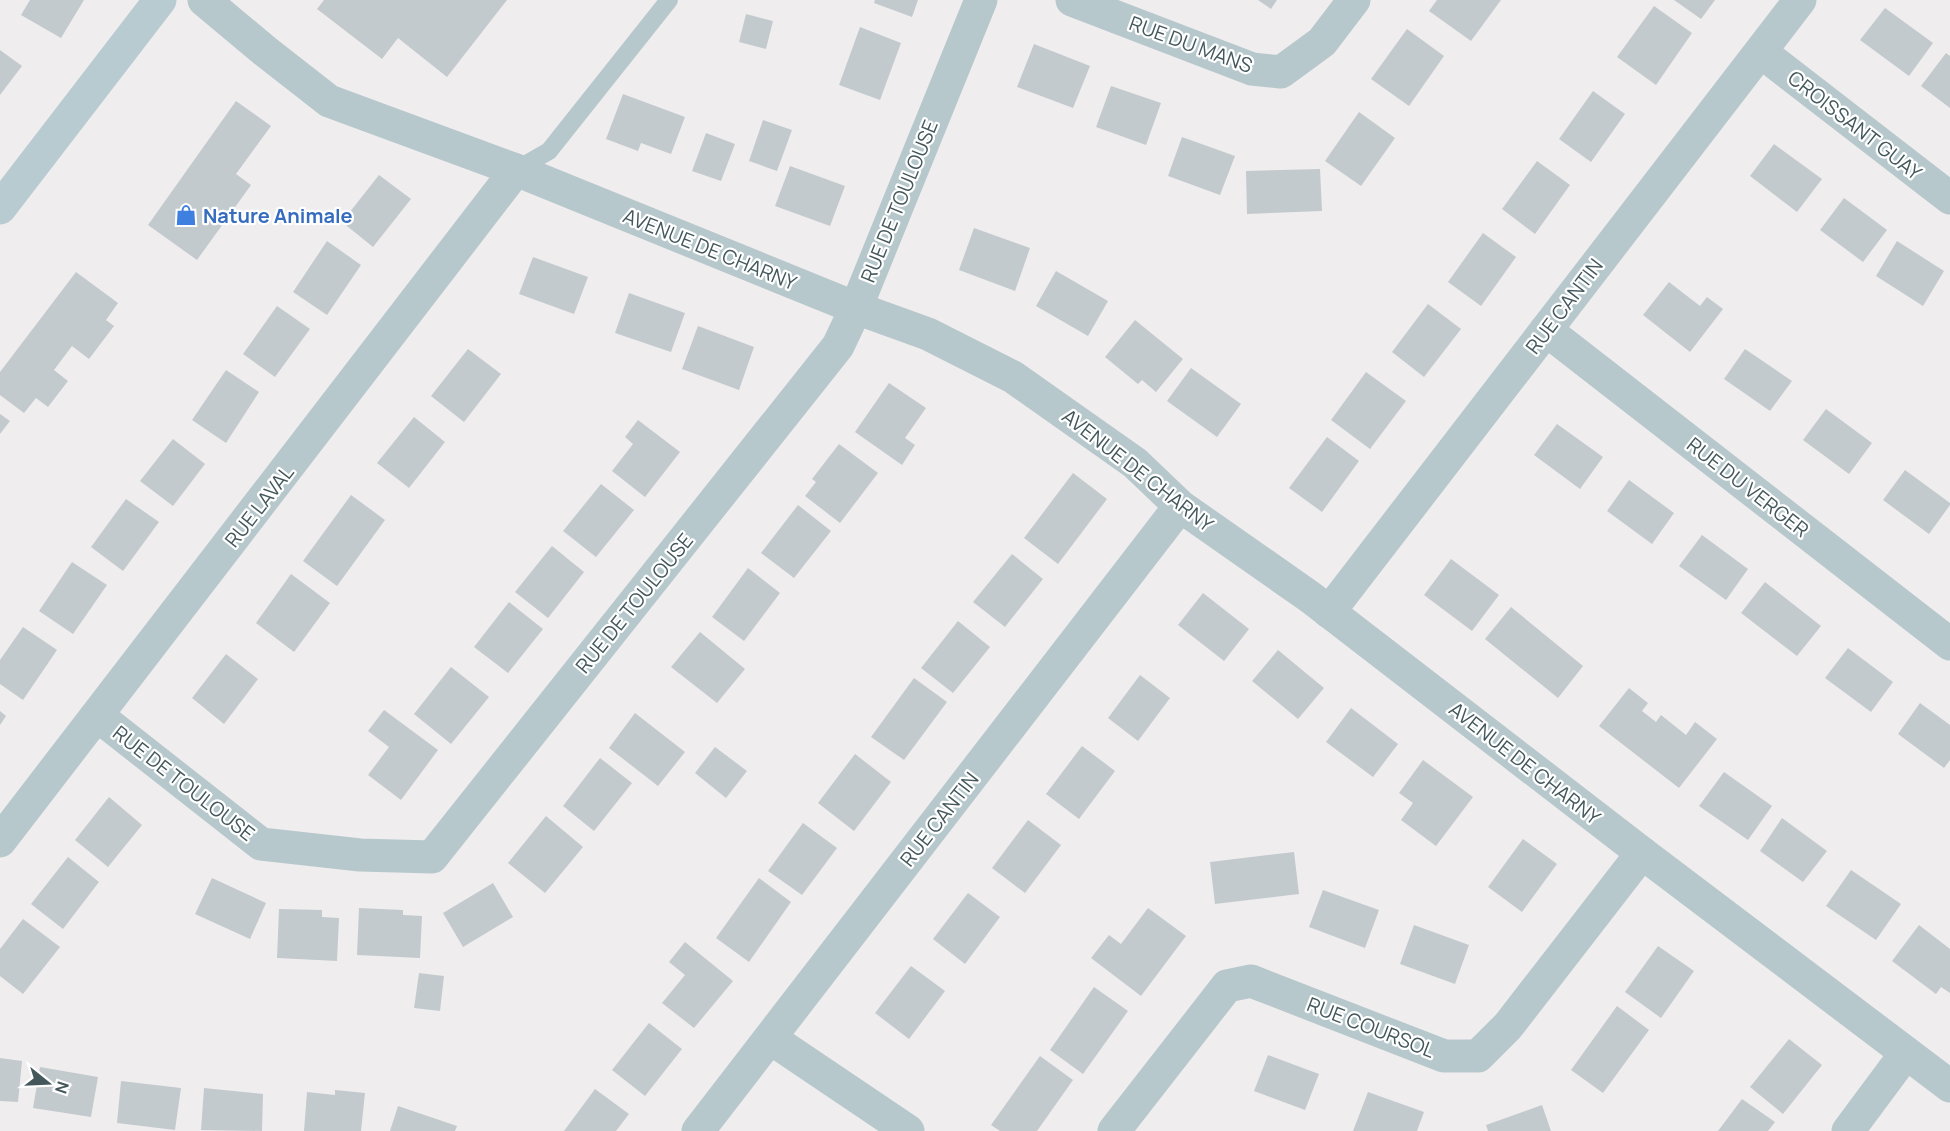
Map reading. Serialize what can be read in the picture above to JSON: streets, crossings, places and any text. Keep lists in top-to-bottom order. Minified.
{"streets":{"street":["RUE DU MANS","CROISSANT GUAY","RUE DE TOULOUSE","AVENUE DE CHARNY","RUE CANTIN","RUE DU VERGER","RUE LAVAL","RUE COURSOL"]},"crossings":[["CROISSANT GUAY","RUE CANTIN"],["RUE DE TOULOUSE","AVENUE DE CHARNY"],["RUE DE TOULOUSE","RUE LAVAL"],["AVENUE DE CHARNY","RUE CANTIN"],["AVENUE DE CHARNY","RUE LAVAL"],["AVENUE DE CHARNY","RUE COURSOL"],["RUE CANTIN","RUE DU VERGER"]],"places":{"shop":["Nature Animale"]},"north":"right"}
